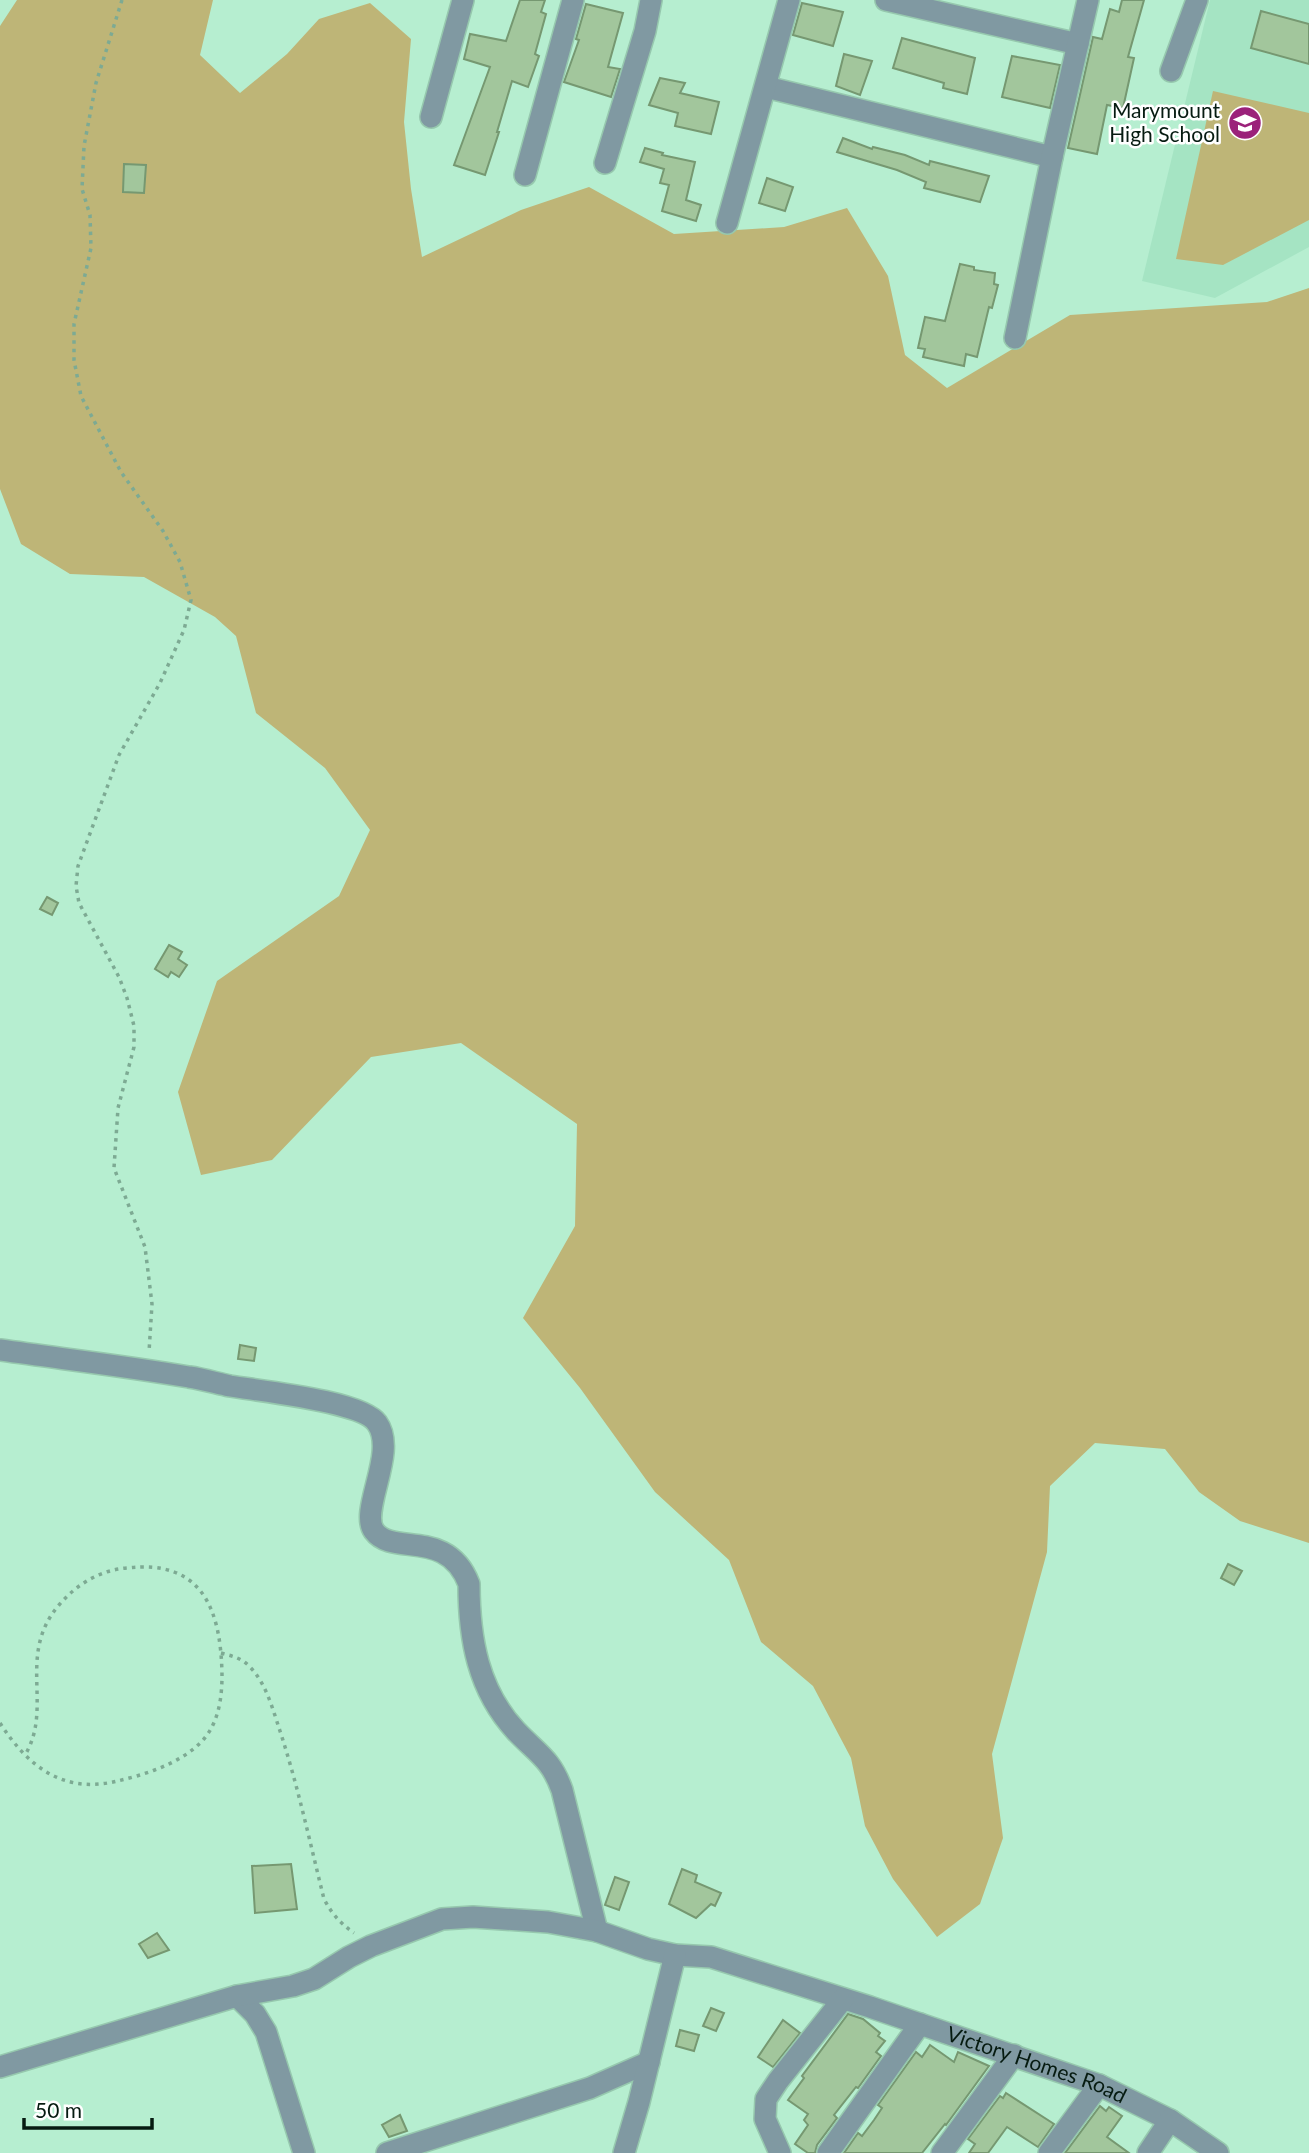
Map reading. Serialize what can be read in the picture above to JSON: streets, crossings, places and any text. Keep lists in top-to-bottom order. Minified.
{"streets":{"street":["Victory Homes Road"]},"places":{"school or university":["Marymount High School"]},"scale_bar":"50 m"}
